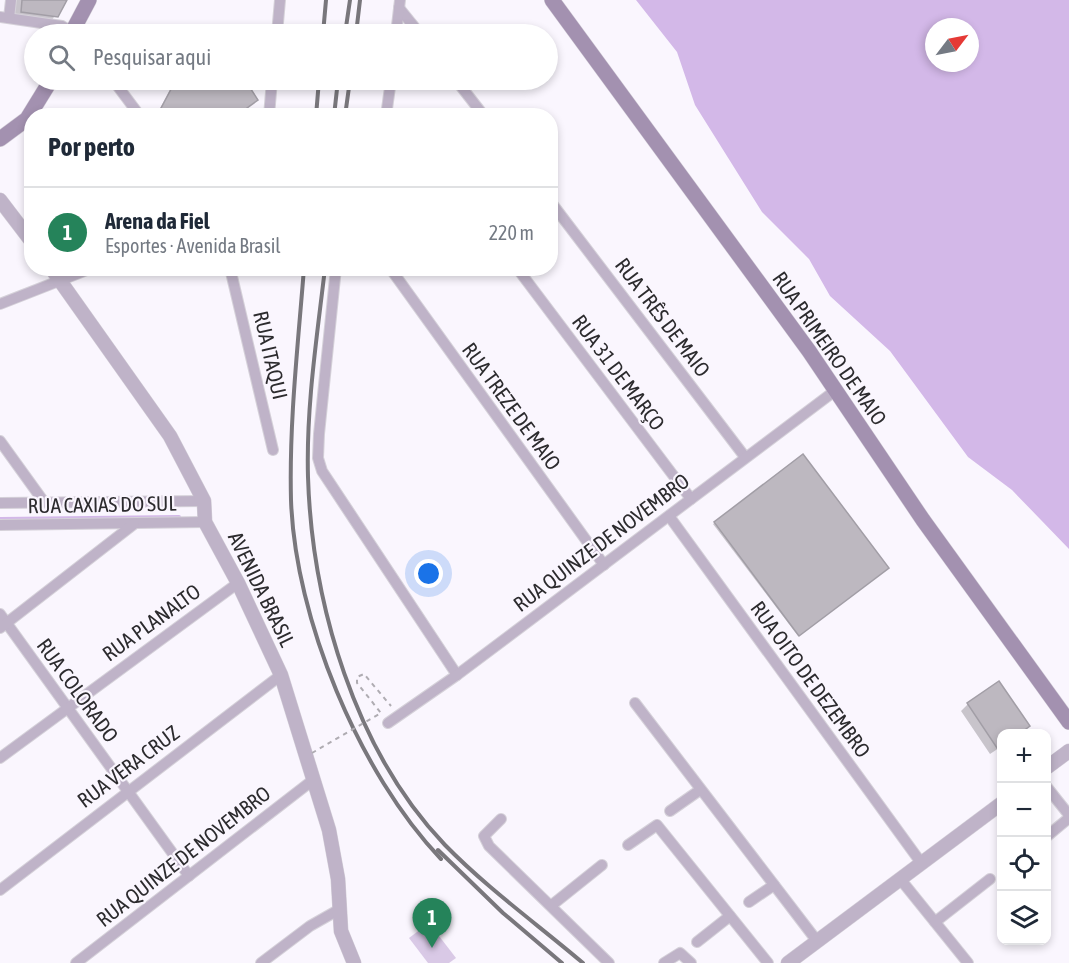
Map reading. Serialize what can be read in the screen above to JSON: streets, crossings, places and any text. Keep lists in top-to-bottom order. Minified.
{"streets":{"main road":["RUA PRIMEIRO DE MAIO"],"street":["RUA TRÊS DE MAIO","RUA ITAQUI","RUA 31 DE MARÇO","RUA TREZE DE MAIO","RUA CAXIAS DO SUL","RUA QUINZE DE NOVEMBRO","AVENIDA BRASIL","RUA PLANALTO","RUA OITO DE DEZEMBRO","RUA COLORADO","RUA VERA CRUZ"]},"crossings":[["RUA TRÊS DE MAIO","RUA QUINZE DE NOVEMBRO"],["RUA PRIMEIRO DE MAIO","RUA QUINZE DE NOVEMBRO"],["RUA 31 DE MARÇO","RUA QUINZE DE NOVEMBRO"],["RUA TREZE DE MAIO","RUA QUINZE DE NOVEMBRO"],["RUA CAXIAS DO SUL","AVENIDA BRASIL"],["RUA QUINZE DE NOVEMBRO","AVENIDA BRASIL"],["RUA QUINZE DE NOVEMBRO","RUA OITO DE DEZEMBRO"],["RUA QUINZE DE NOVEMBRO","RUA COLORADO"],["AVENIDA BRASIL","RUA PLANALTO"],["AVENIDA BRASIL","RUA VERA CRUZ"],["RUA PLANALTO","RUA COLORADO"],["RUA COLORADO","RUA VERA CRUZ"]],"north":"top right","page":{"search":"Pesquisar aqui","heading":"Por perto","list":[{"mark":"1","name":"Arena da Fiel","note":"Esportes · Avenida Brasil","value":"220 m"}],"map_buttons":["+","−"],"pins":"1"}}
